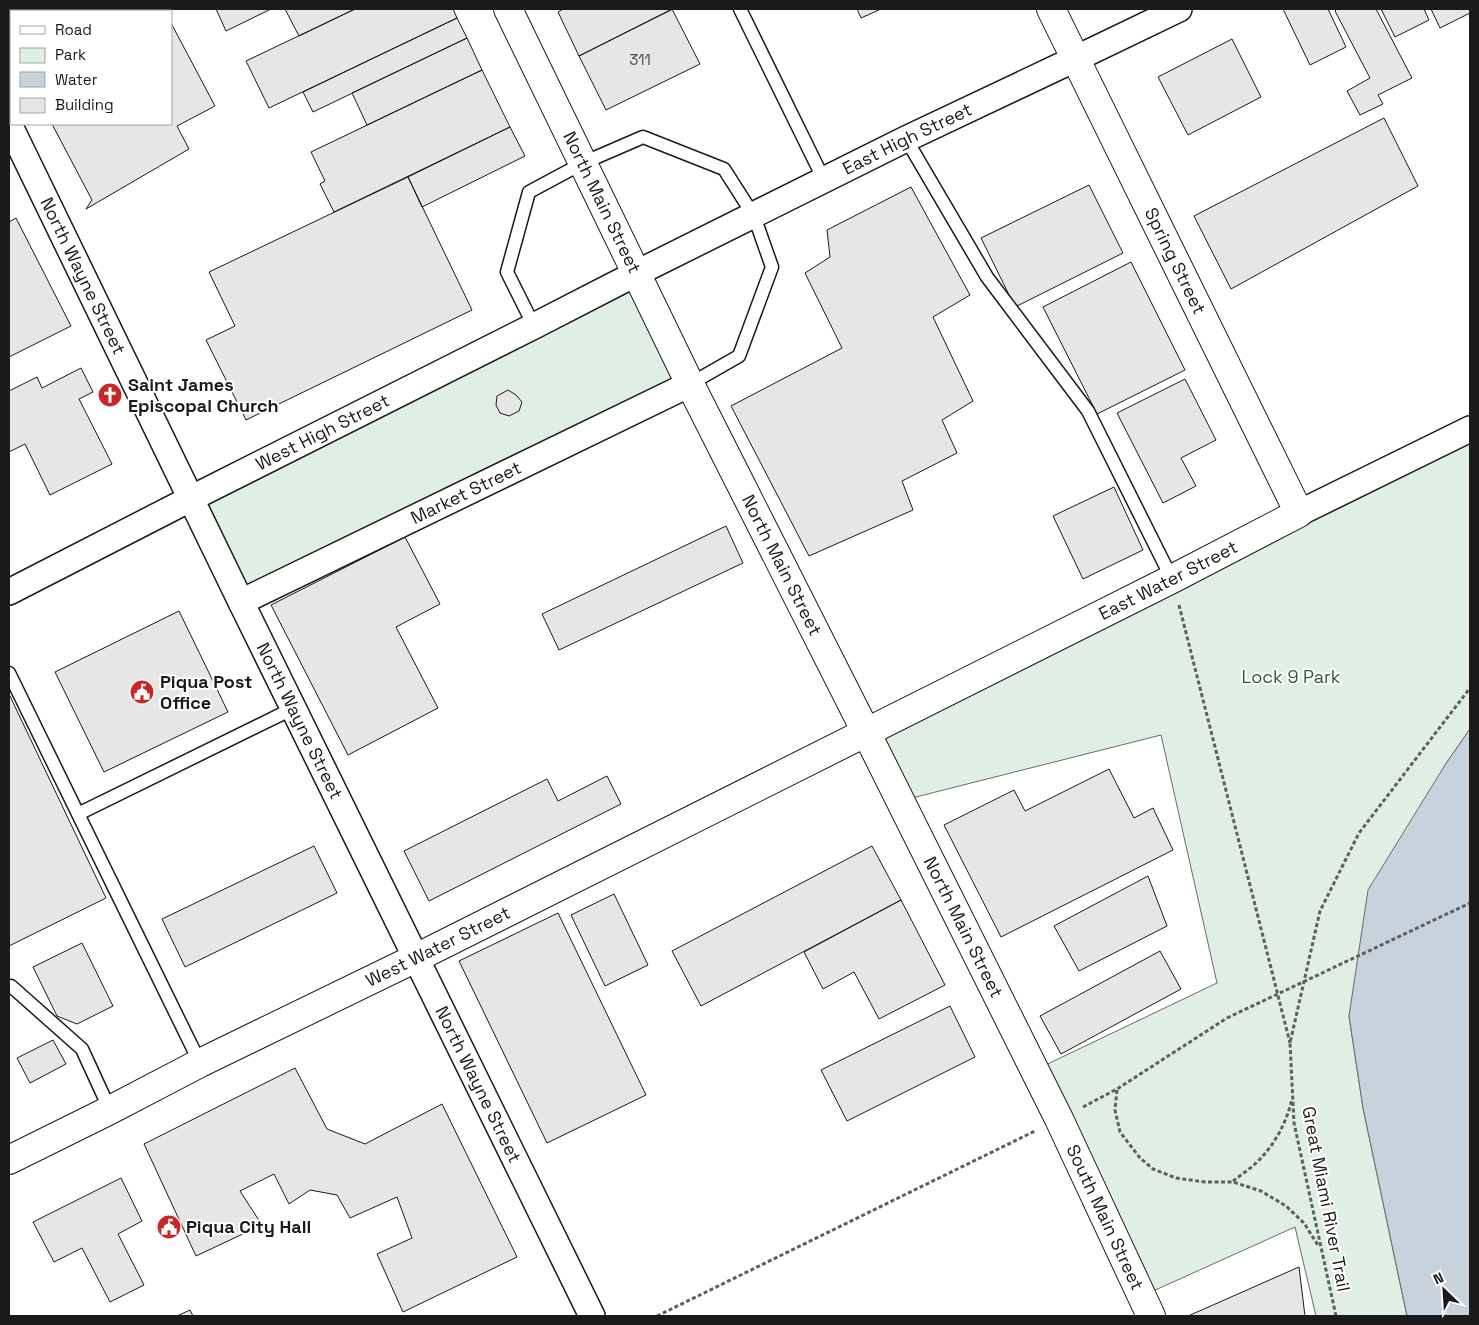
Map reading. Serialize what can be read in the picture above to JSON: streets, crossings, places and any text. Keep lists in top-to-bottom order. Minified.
{"streets":{"main road":["North Main Street","Spring Street","East Water Street","West Water Street","South Main Street"],"street":["East High Street","North Wayne Street","West High Street","Market Street"],"path":["Great Miami River Trail"]},"crossings":[["East High Street","North Main Street"],["East High Street","Spring Street"],["East High Street","West High Street"],["North Main Street","West High Street"],["North Main Street","Market Street"],["North Main Street","East Water Street"],["North Main Street","West Water Street"],["North Main Street","South Main Street"],["Spring Street","East Water Street"],["North Wayne Street","West High Street"],["North Wayne Street","Market Street"],["North Wayne Street","West Water Street"],["East Water Street","West Water Street"]],"parks":["Lock 9 Park"],"places":{"church":["Saint James Episcopal Church"],"public building":["Piqua Post Office","Piqua City Hall"]},"house_numbers":["311"],"legend":["Road","Park","Water","Building"],"north":"top left"}
